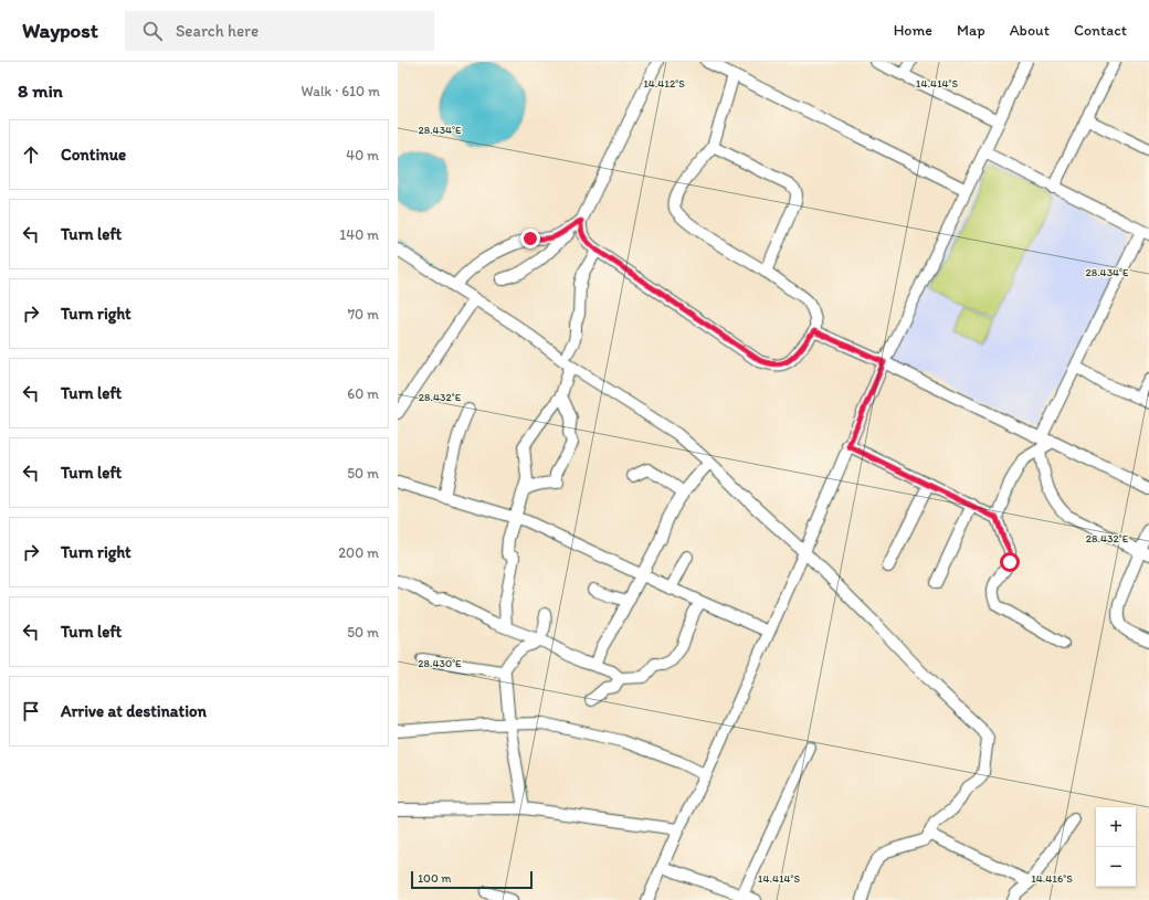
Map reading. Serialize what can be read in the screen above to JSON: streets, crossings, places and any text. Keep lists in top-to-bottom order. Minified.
{"scale_bar":"100 m","page":{"header":"Waypost","search":"Search here","nav":["Home","Map","About","Contact"],"heading":["8 min","Walk · 610 m"],"list":[["Continue","40 m"],["Turn left","140 m"],["Turn right","70 m"],["Turn left","60 m"],["Turn left","50 m"],["Turn right","200 m"],["Turn left","50 m"],"Arrive at destination"],"map_buttons":["+","−"],"scale":"100 m"},"coordinates":["14.412°S","14.414°S","28.434°E","28.432°E","28.430°E","14.416°S"]}
